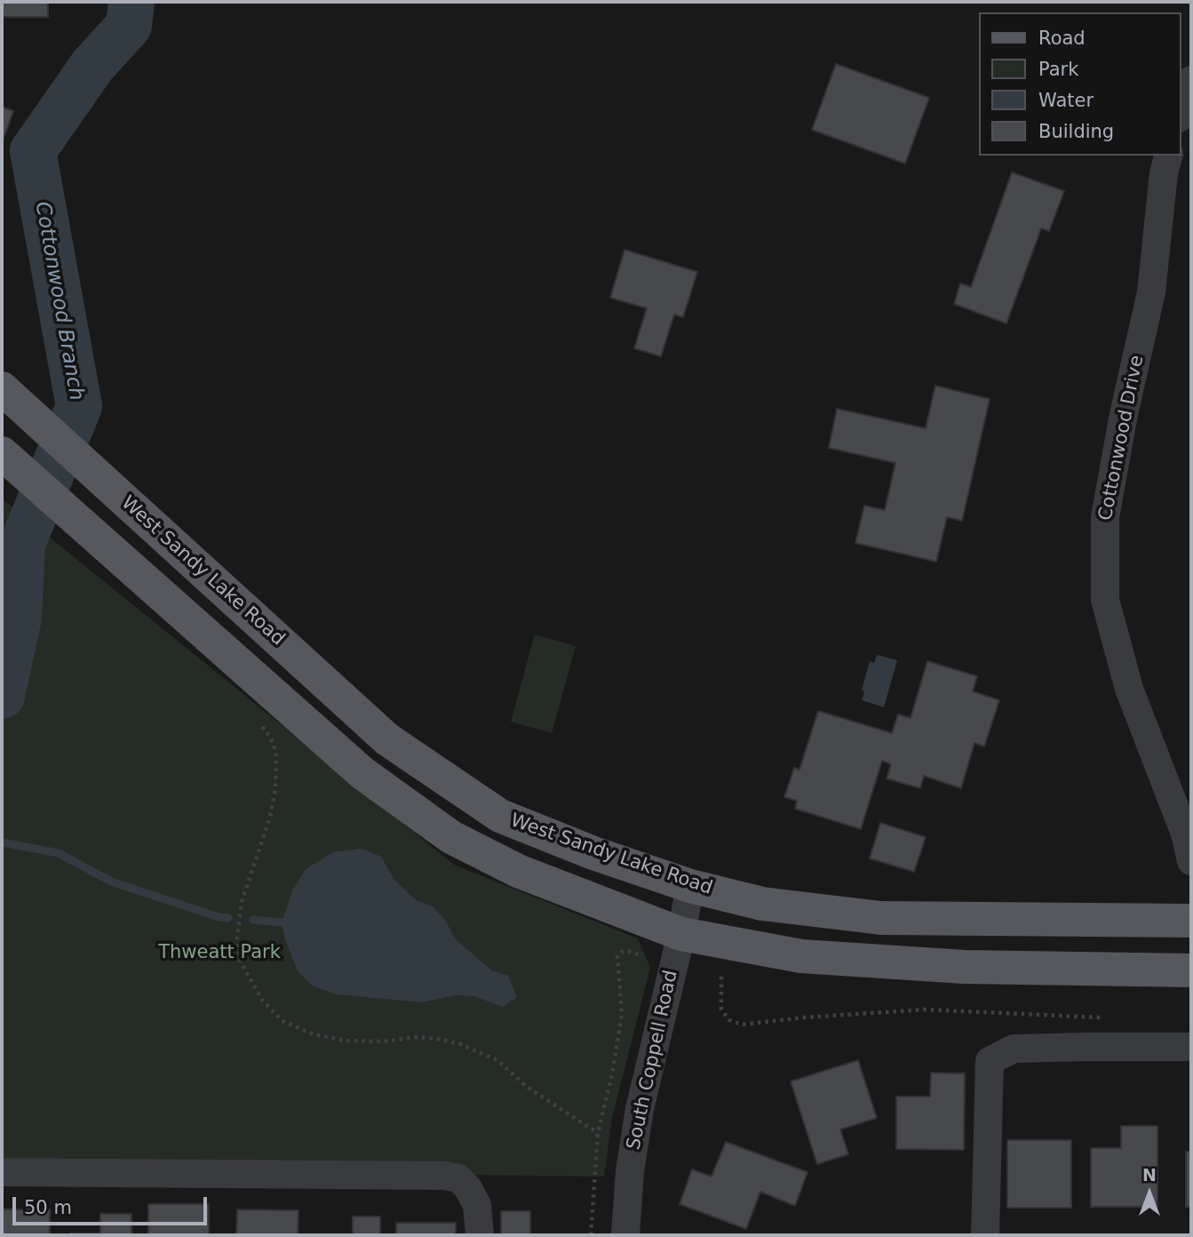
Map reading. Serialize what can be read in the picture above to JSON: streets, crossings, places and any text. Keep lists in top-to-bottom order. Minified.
{"streets":{"main road":["West Sandy Lake Road"],"street":["Cottonwood Drive","South Coppell Road"]},"crossings":[["West Sandy Lake Road","South Coppell Road"]],"water":["Cottonwood Branch"],"parks":["Thweatt Park"],"legend":["Road","Park","Water","Building"],"scale_bar":"50 m","north":"top"}
